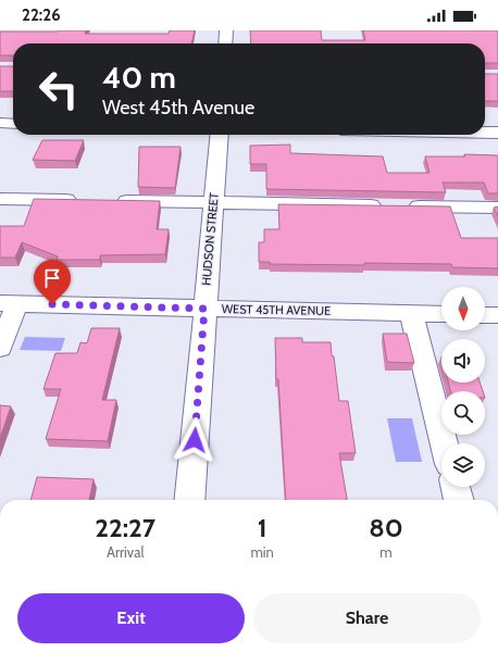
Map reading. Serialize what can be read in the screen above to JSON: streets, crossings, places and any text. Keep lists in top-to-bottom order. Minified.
{"streets":{"street":["HUDSON STREET","WEST 45TH AVENUE"]},"crossings":[["HUDSON STREET","WEST 45TH AVENUE"]],"north":"bottom","page":{"status":"22:26","turn":["40 m","West 45th Avenue"],"eta":["22:27","Arrival","1","min","80","m"],"buttons":["Exit","Share"]}}
